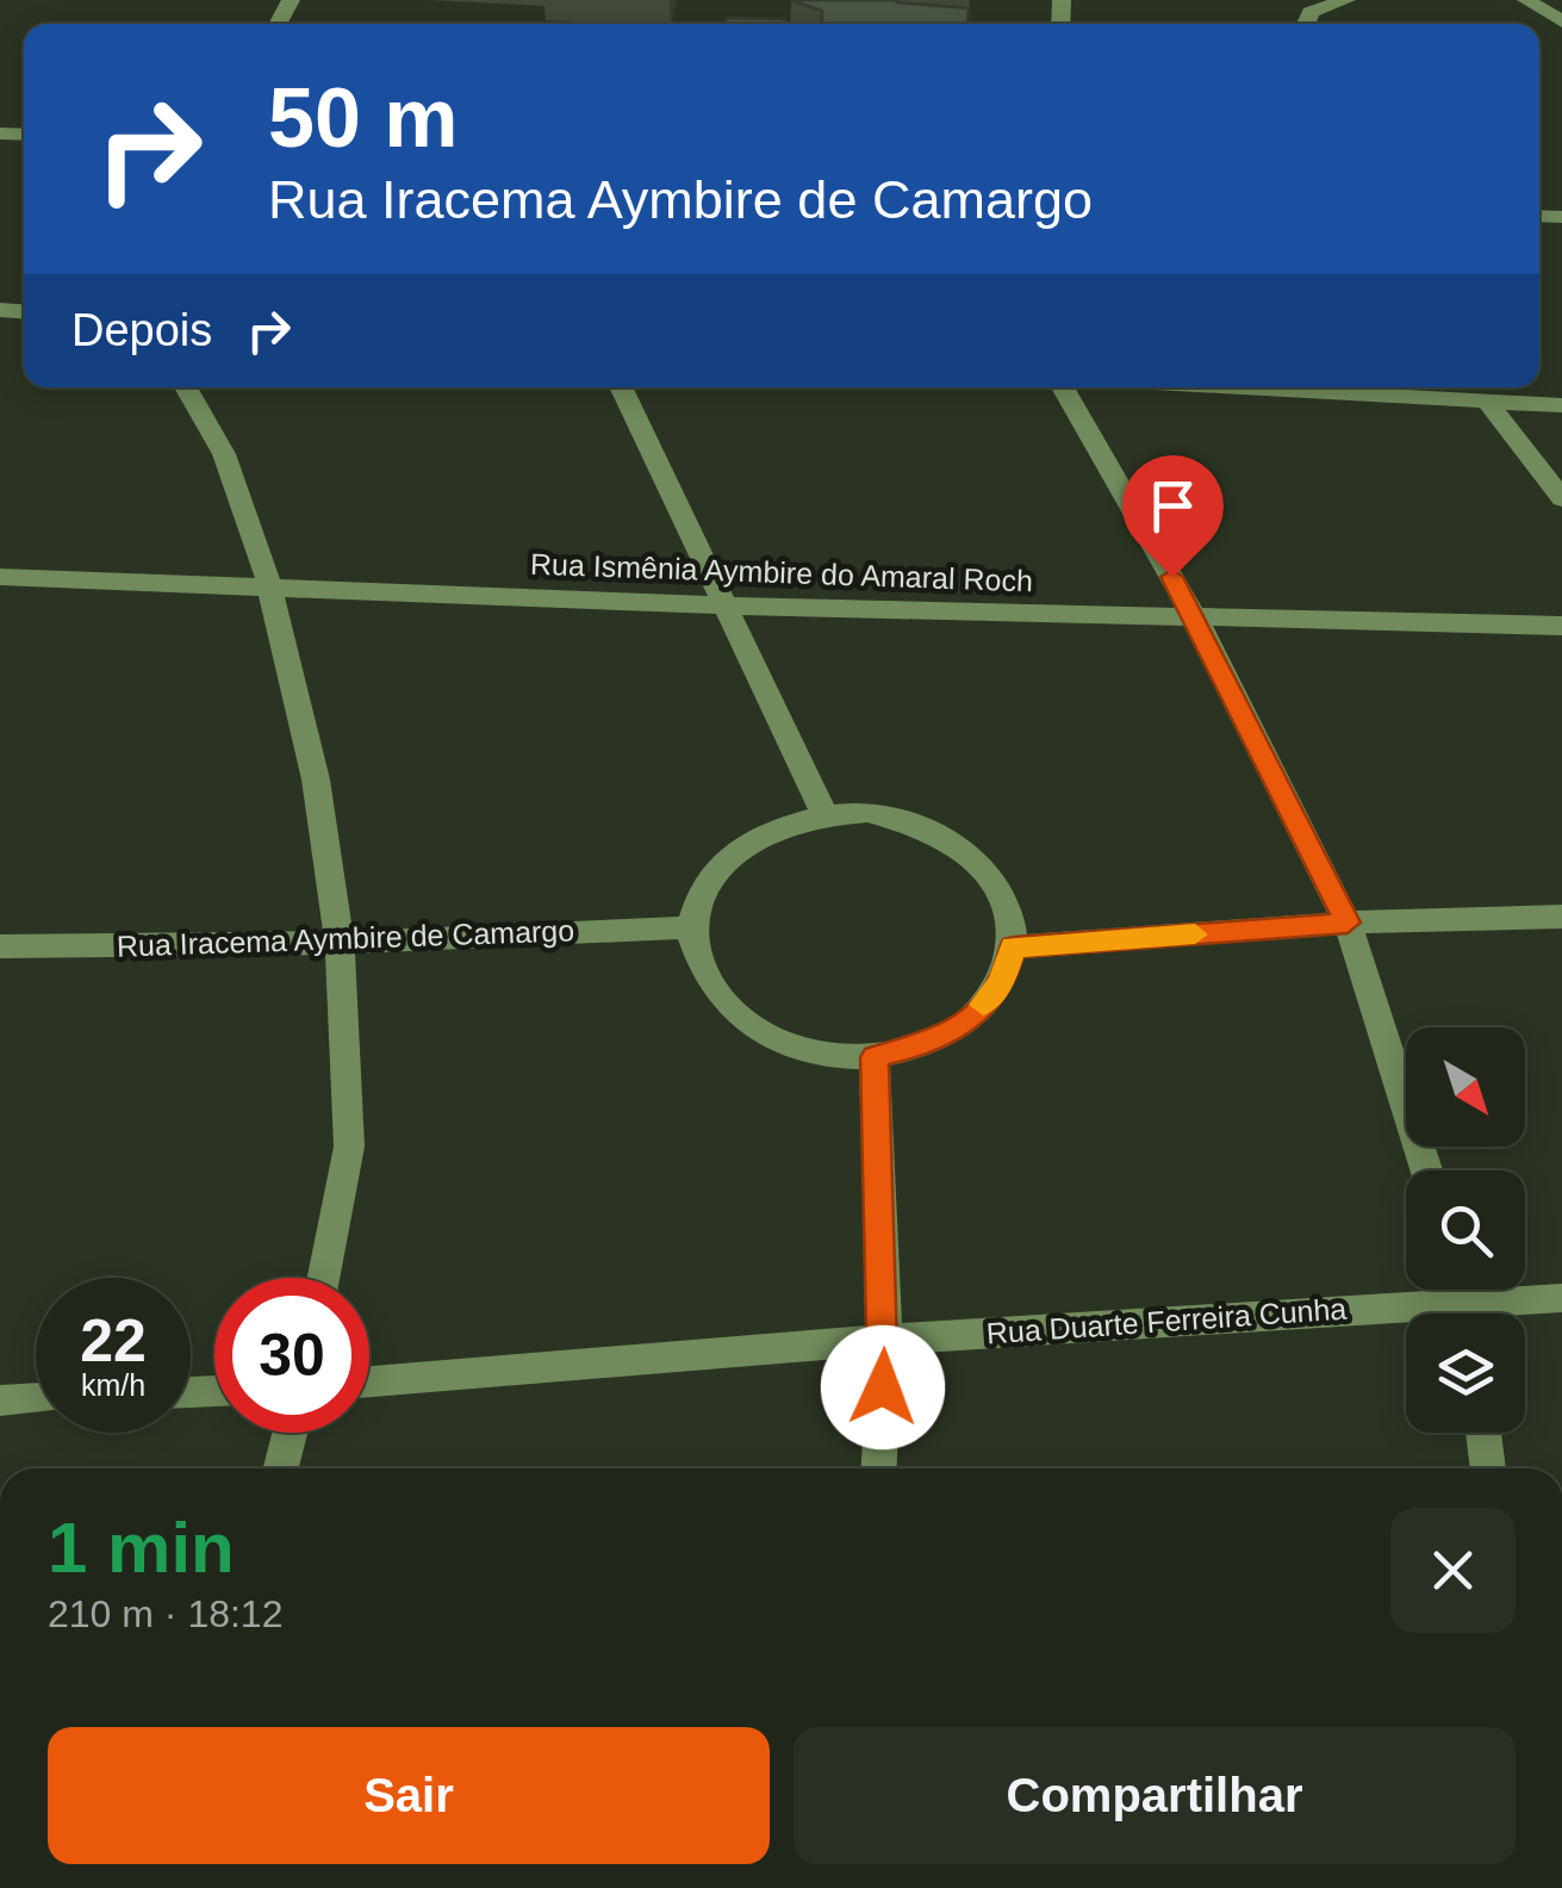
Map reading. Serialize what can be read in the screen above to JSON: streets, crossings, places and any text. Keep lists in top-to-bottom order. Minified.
{"streets":{"street":["Rua Ismênia Aymbire do Amaral Roch","Rua Iracema Aymbire de Camargo","Rua Duarte Ferreira Cunha"]},"north":"bottom right","page":{"turn":["50 m","Rua Iracema Aymbire de Camargo"],"then":"Depois","speed":"22 km/h","limit":"30","heading":["1 min","210 m · 18:12"],"buttons":["Sair","Compartilhar"]}}
